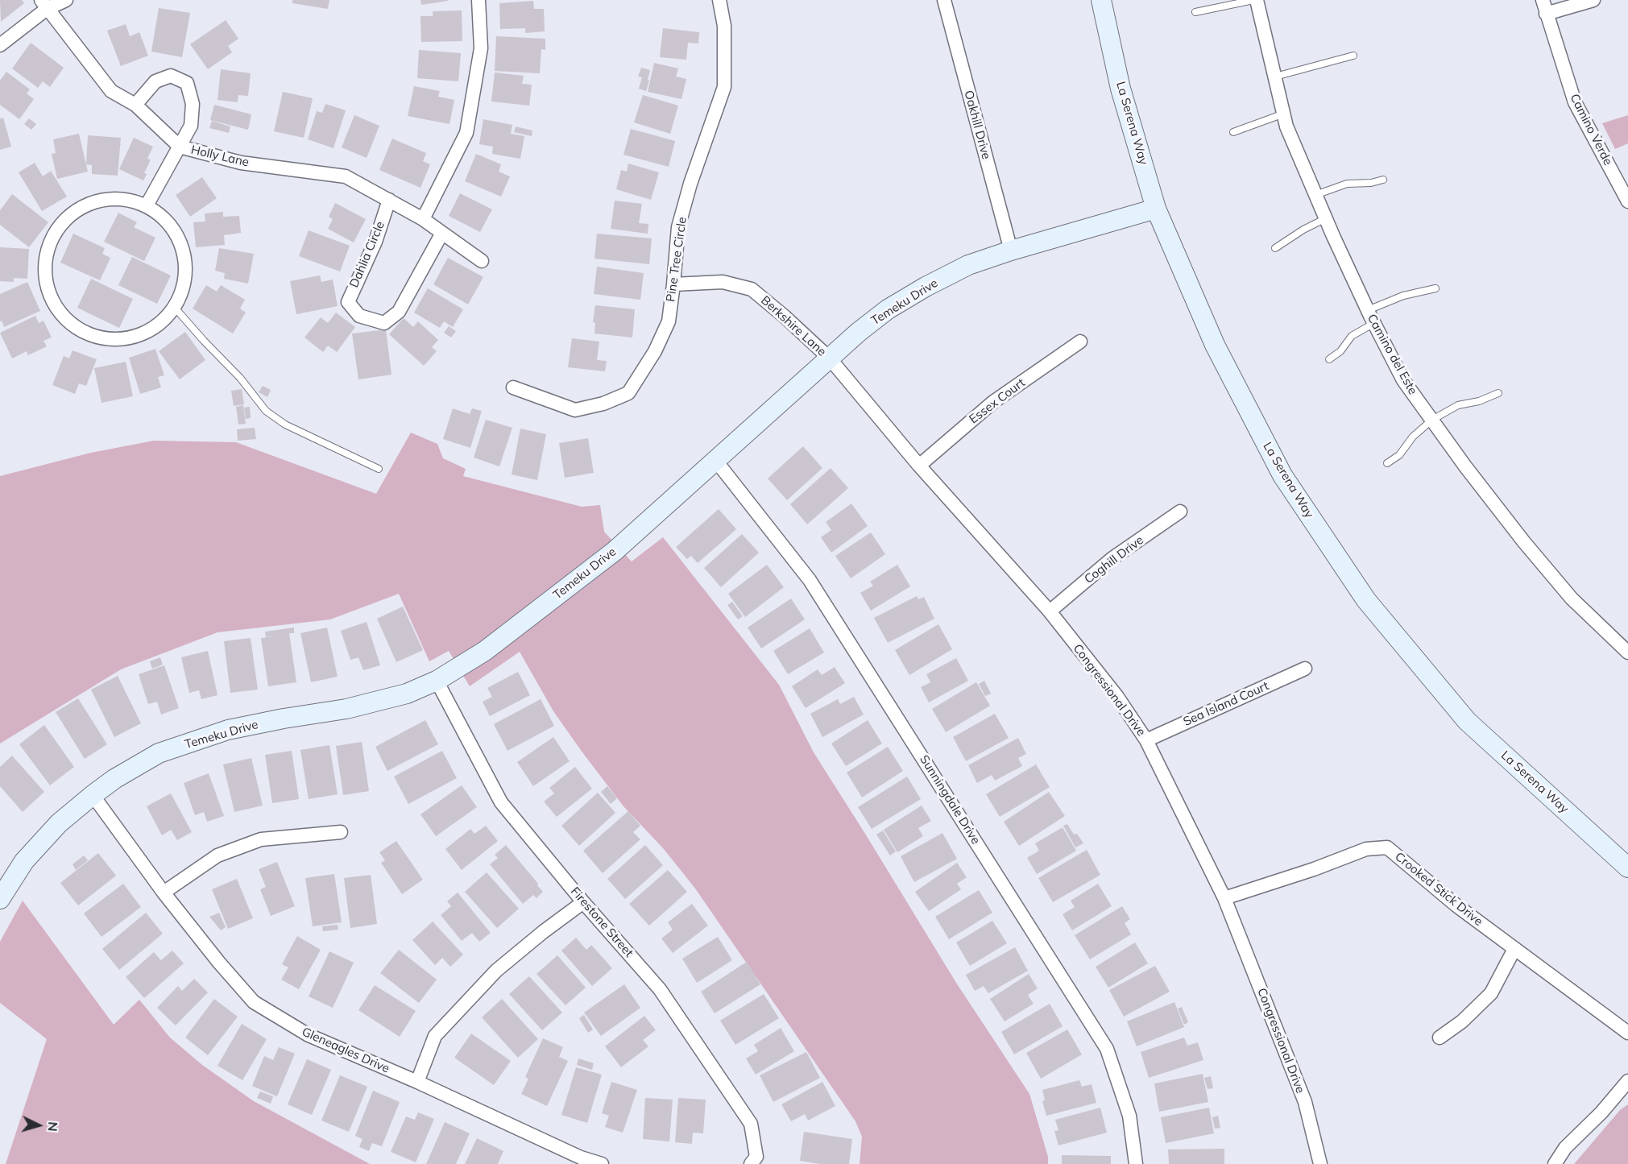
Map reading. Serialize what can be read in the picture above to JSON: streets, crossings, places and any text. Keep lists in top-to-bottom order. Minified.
{"streets":{"street":["La Serena Way","Oakhill Drive","Camino Verde","Holly Lane","Dahlia Circle","Pine Tree Circle","Temeku Drive","Berkshire Lane","Camino del Este","Essex Court","Coghill Drive","Congressional Drive","Sea Island Court","Sunningdale Drive","Crooked Stick Drive","Firestone Street","Gleneagles Drive"]},"crossings":[["La Serena Way","Temeku Drive"],["Oakhill Drive","Temeku Drive"],["Holly Lane","Dahlia Circle"],["Pine Tree Circle","Berkshire Lane"],["Temeku Drive","Berkshire Lane"],["Temeku Drive","Congressional Drive"],["Temeku Drive","Sunningdale Drive"],["Temeku Drive","Firestone Street"],["Temeku Drive","Gleneagles Drive"],["Berkshire Lane","Congressional Drive"],["Essex Court","Congressional Drive"],["Coghill Drive","Congressional Drive"],["Congressional Drive","Sea Island Court"],["Congressional Drive","Crooked Stick Drive"]],"north":"right"}
